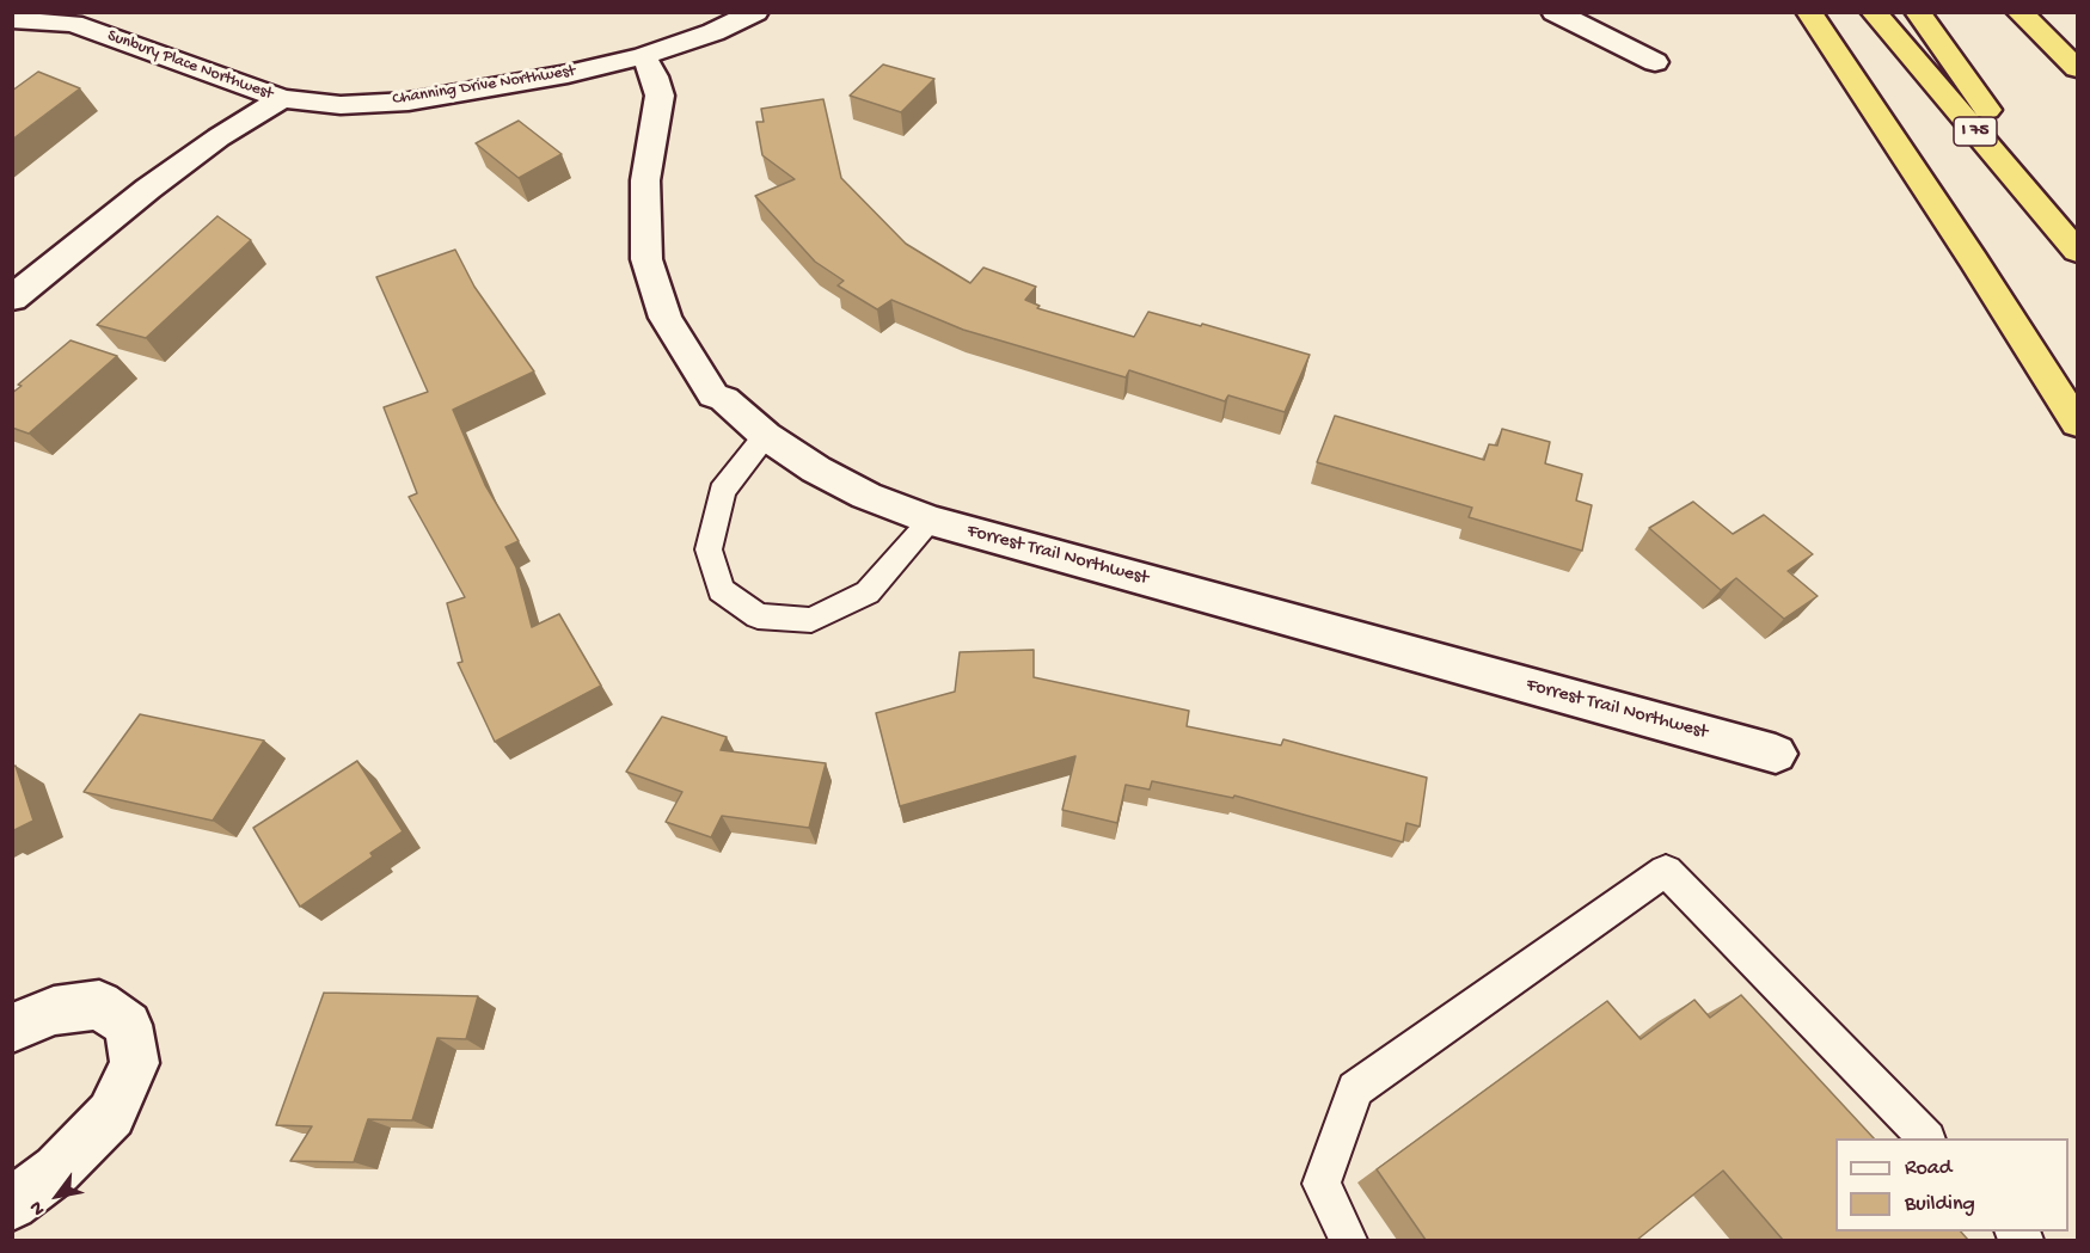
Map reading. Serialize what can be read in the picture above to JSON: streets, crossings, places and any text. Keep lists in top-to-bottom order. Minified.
{"streets":{"highway":["I 75"],"street":["Sunbury Place Northwest","Channing Drive Northwest","Forrest Trail Northwest"]},"crossings":[["Sunbury Place Northwest","Channing Drive Northwest"],["Channing Drive Northwest","Forrest Trail Northwest"]],"legend":["Road","Building"],"north":"bottom left"}
